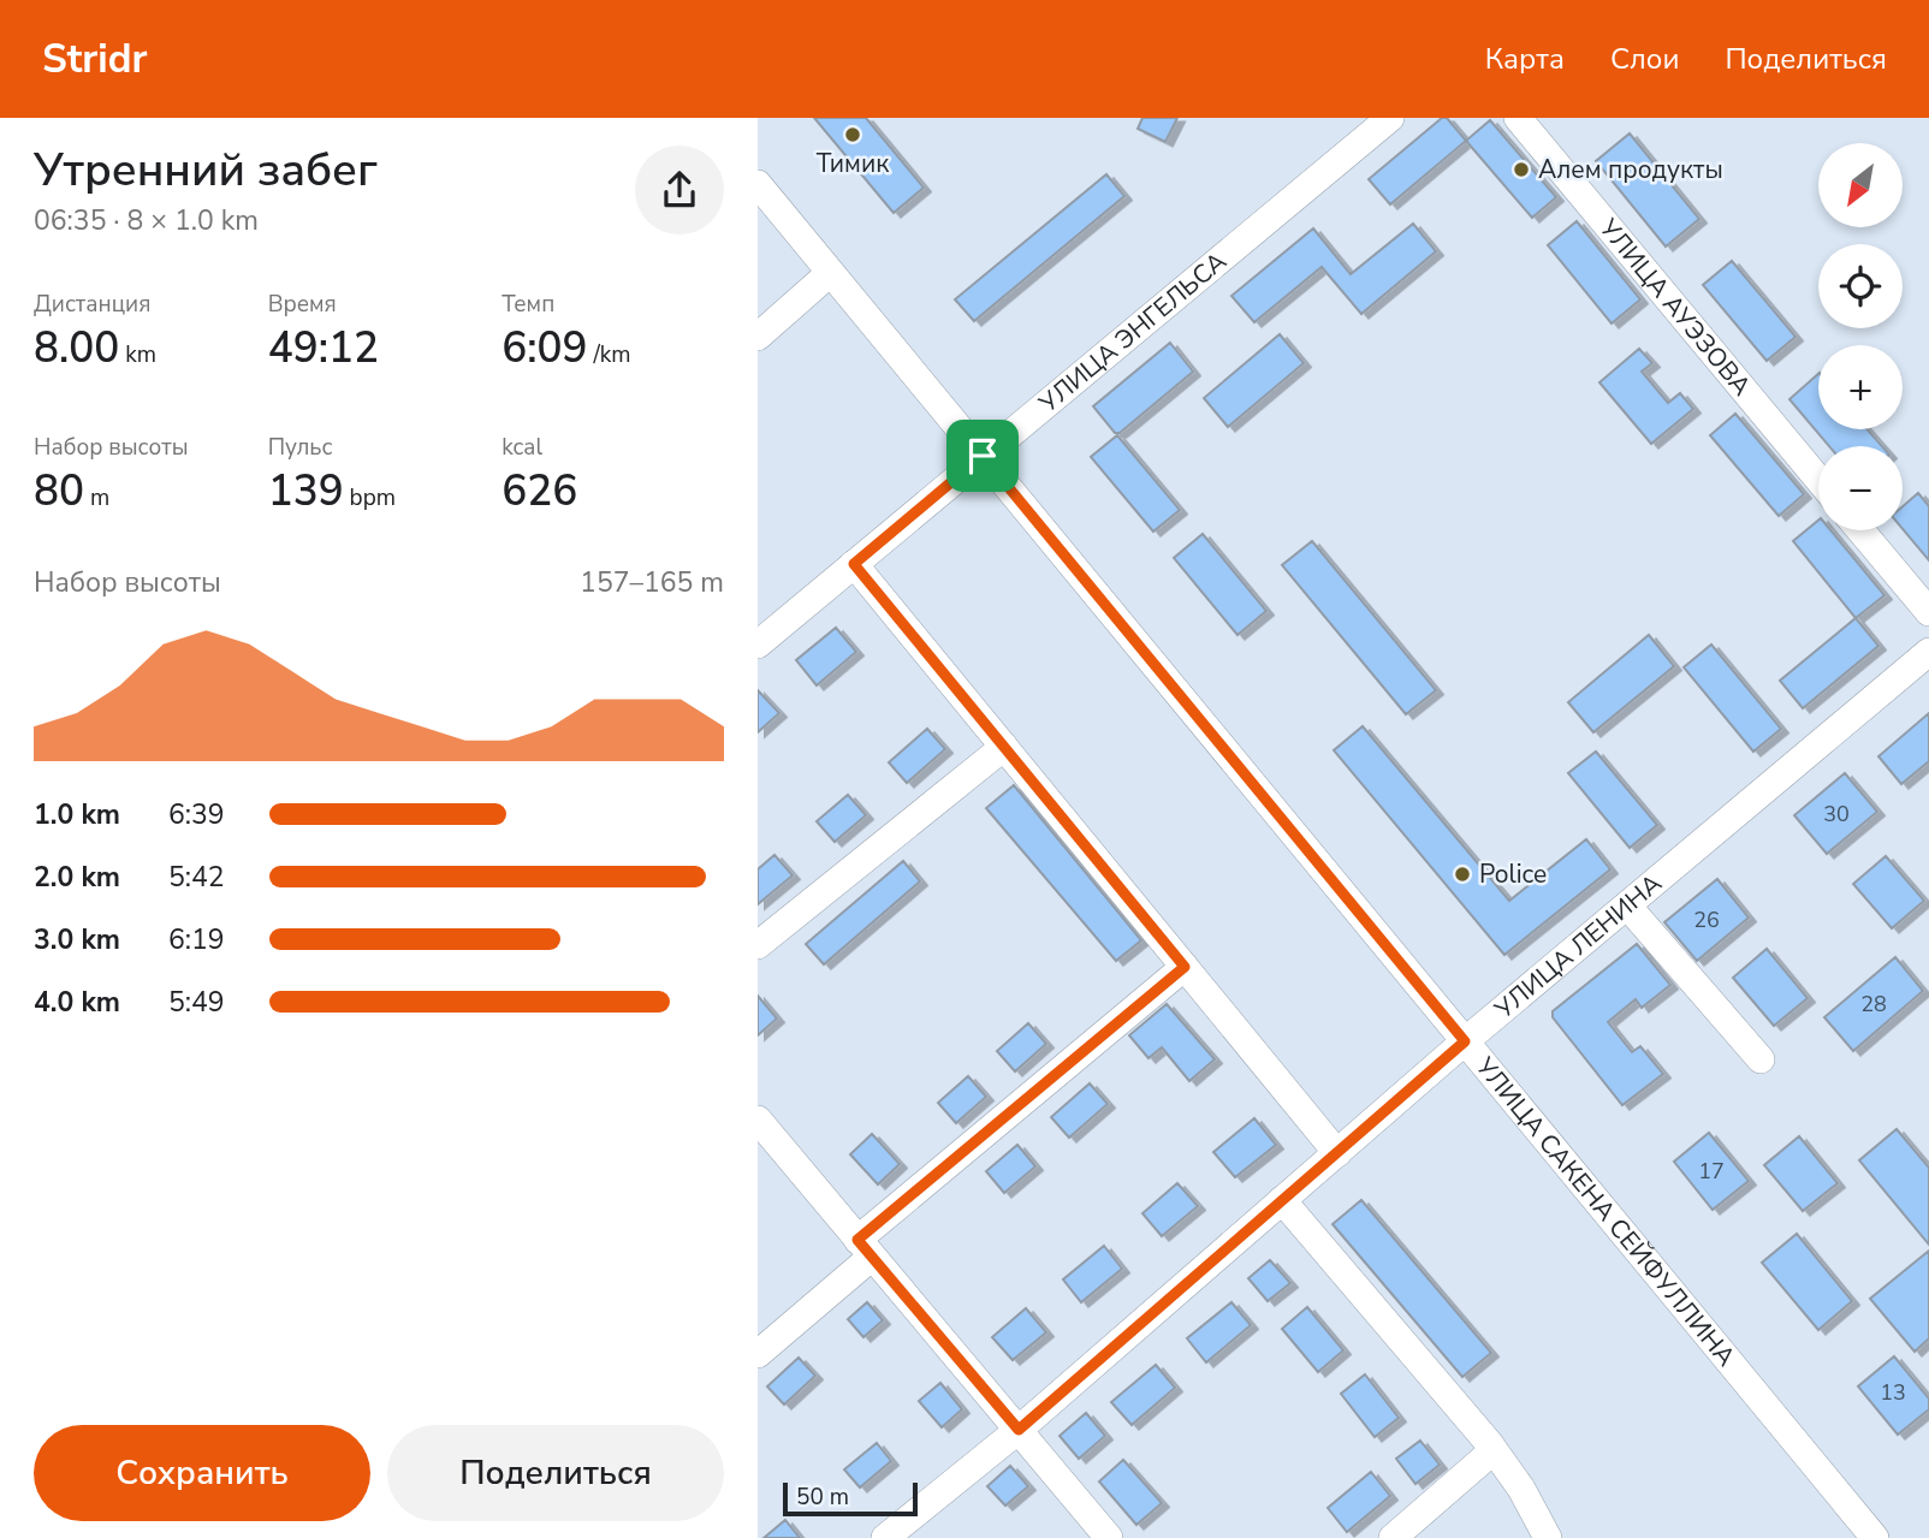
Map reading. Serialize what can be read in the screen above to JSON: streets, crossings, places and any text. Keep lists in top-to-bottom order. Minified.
{"streets":{"street":["УЛИЦА АУЭЗОВА","УЛИЦА ЭНГЕЛЬСА","УЛИЦА ЛЕНИНА","УЛИЦА САКЕНА СЕЙФУЛЛИНА"]},"crossings":[["УЛИЦА ЭНГЕЛЬСА","УЛИЦА САКЕНА СЕЙФУЛЛИНА"],["УЛИЦА ЛЕНИНА","УЛИЦА САКЕНА СЕЙФУЛЛИНА"]],"places":["Тимик","Алем продукты","Police"],"house_numbers":["30","26","28","17","13"],"scale_bar":"50 m","north":"bottom left","page":{"header":"Stridr","nav":["Карта","Слои","Поделиться"],"heading":["Утренний забег","06:35 · 8 × 1.0 km"],"map_buttons":["+","−"],"stats":[["Дистанция","8.00 km"],["Время","49:12"],["Темп","6:09 /km"],["Набор высоты","80 m"],["Пульс","139 bpm"],["kcal","626"]],"chart":["Набор высоты","157–165 m"],"list":[{"name":"1.0 km","note":"6:39"},{"name":"2.0 km","note":"5:42"},{"name":"3.0 km","note":"6:19"},{"name":"4.0 km","note":"5:49"}],"buttons":["Сохранить","Поделиться"],"scale":"50 m"}}
